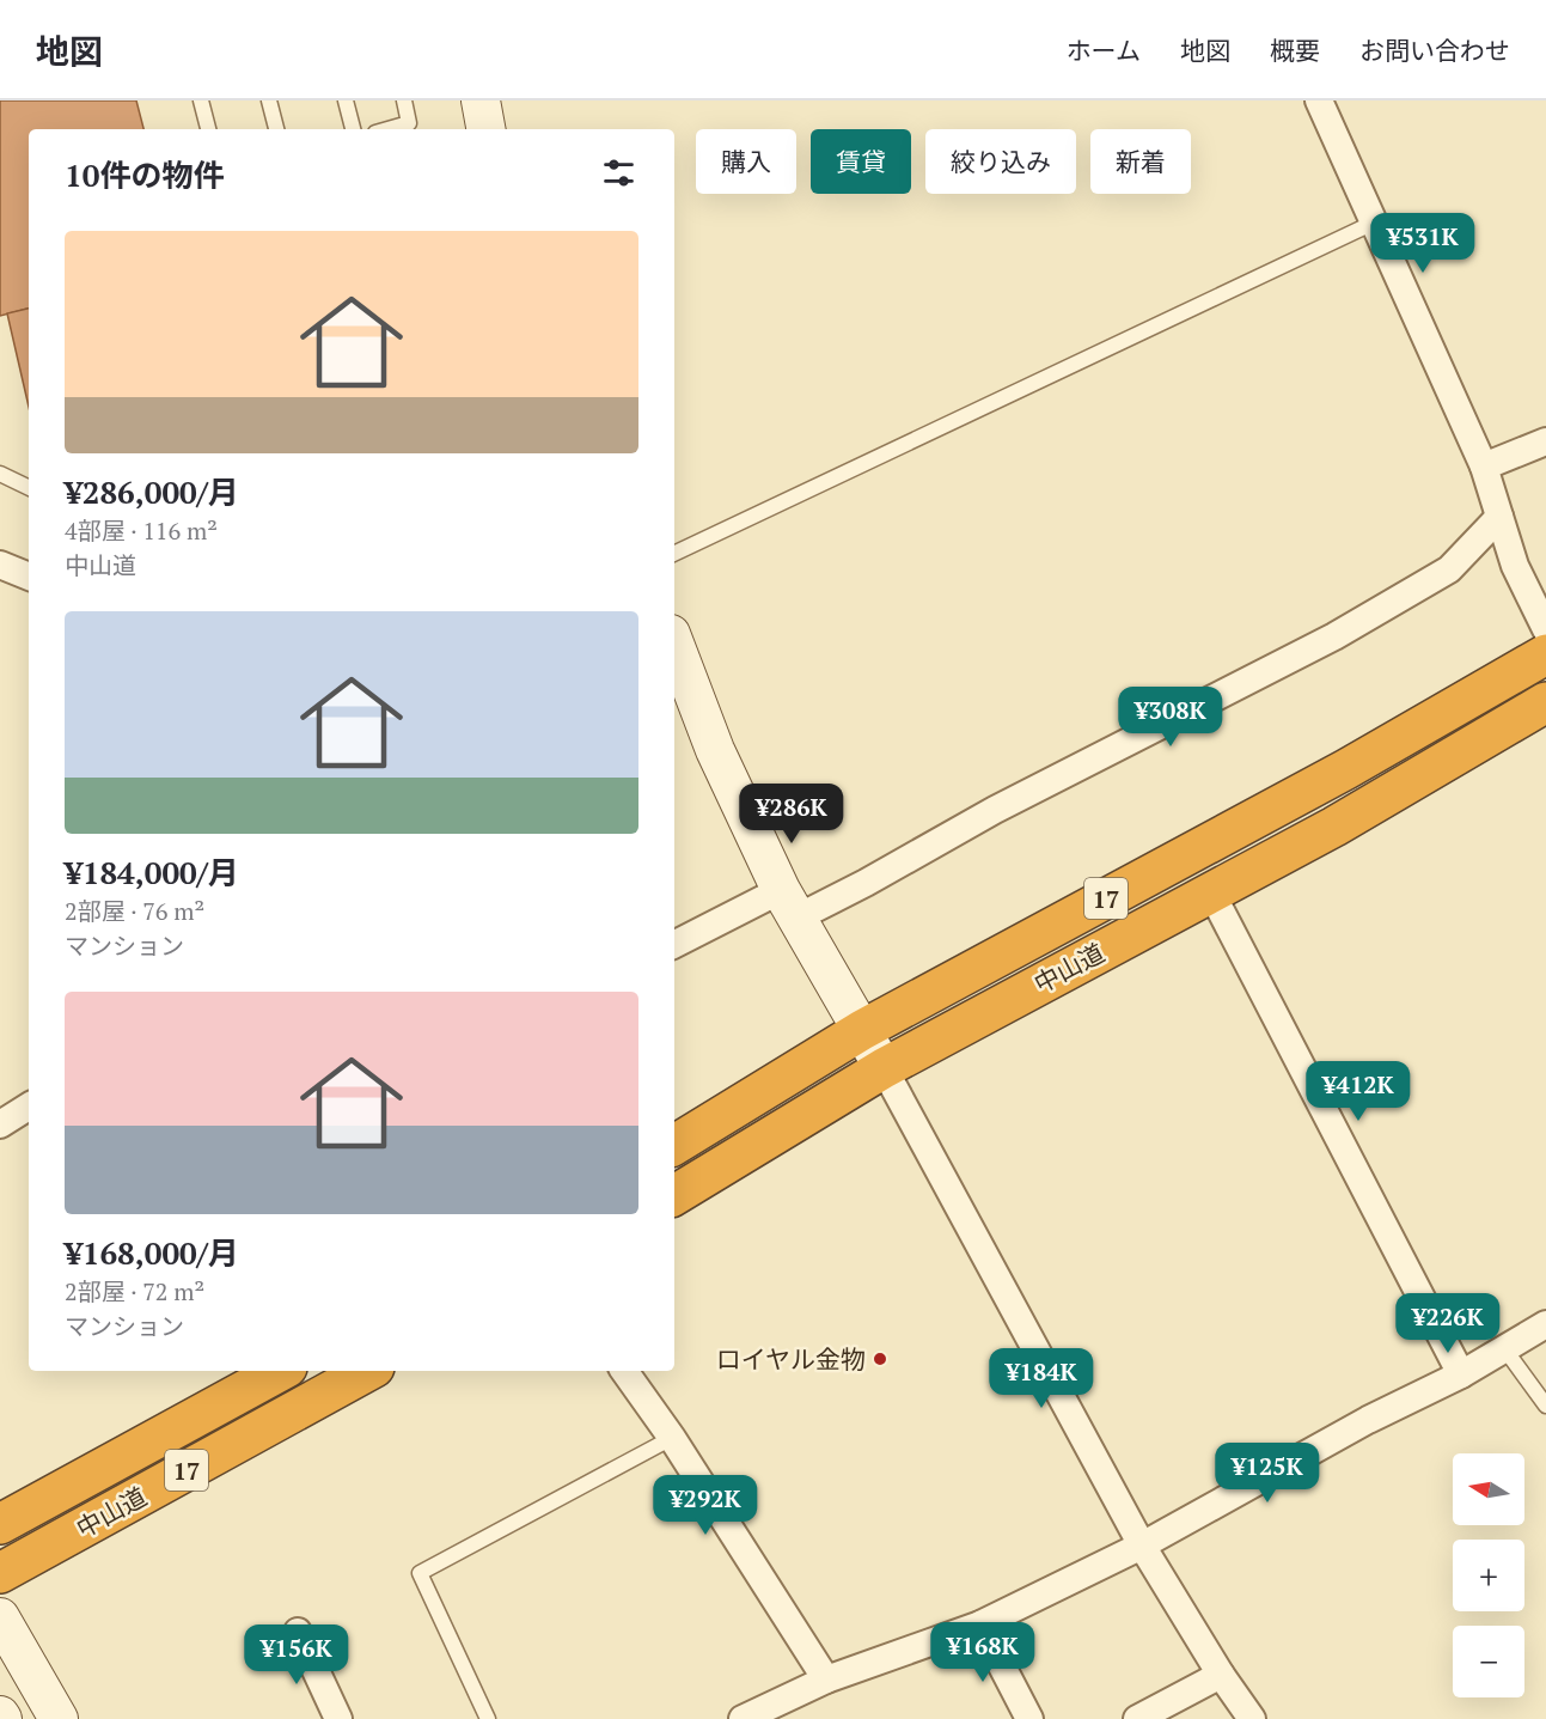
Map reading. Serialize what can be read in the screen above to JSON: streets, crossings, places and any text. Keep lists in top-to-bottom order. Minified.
{"streets":{"highway":["17","中山道"]},"places":["ロイヤル金物"],"north":"left","page":{"header":"地図","nav":["ホーム","地図","概要","お問い合わせ"],"chip":["購入","賃貸","絞り込み","新着"],"heading":"10件の物件","price":["¥531K","¥308K","¥286K","¥412K","¥226K","¥184K","¥125K","¥292K","¥168K","¥156K"],"list":[{"name":"¥286,000/月","note":"4部屋 · 116 m² · 中山道"},{"name":"¥184,000/月","note":"2部屋 · 76 m² · マンション"},{"name":"¥168,000/月","note":"2部屋 · 72 m² · マンション"}],"map_buttons":["+","−"]}}
